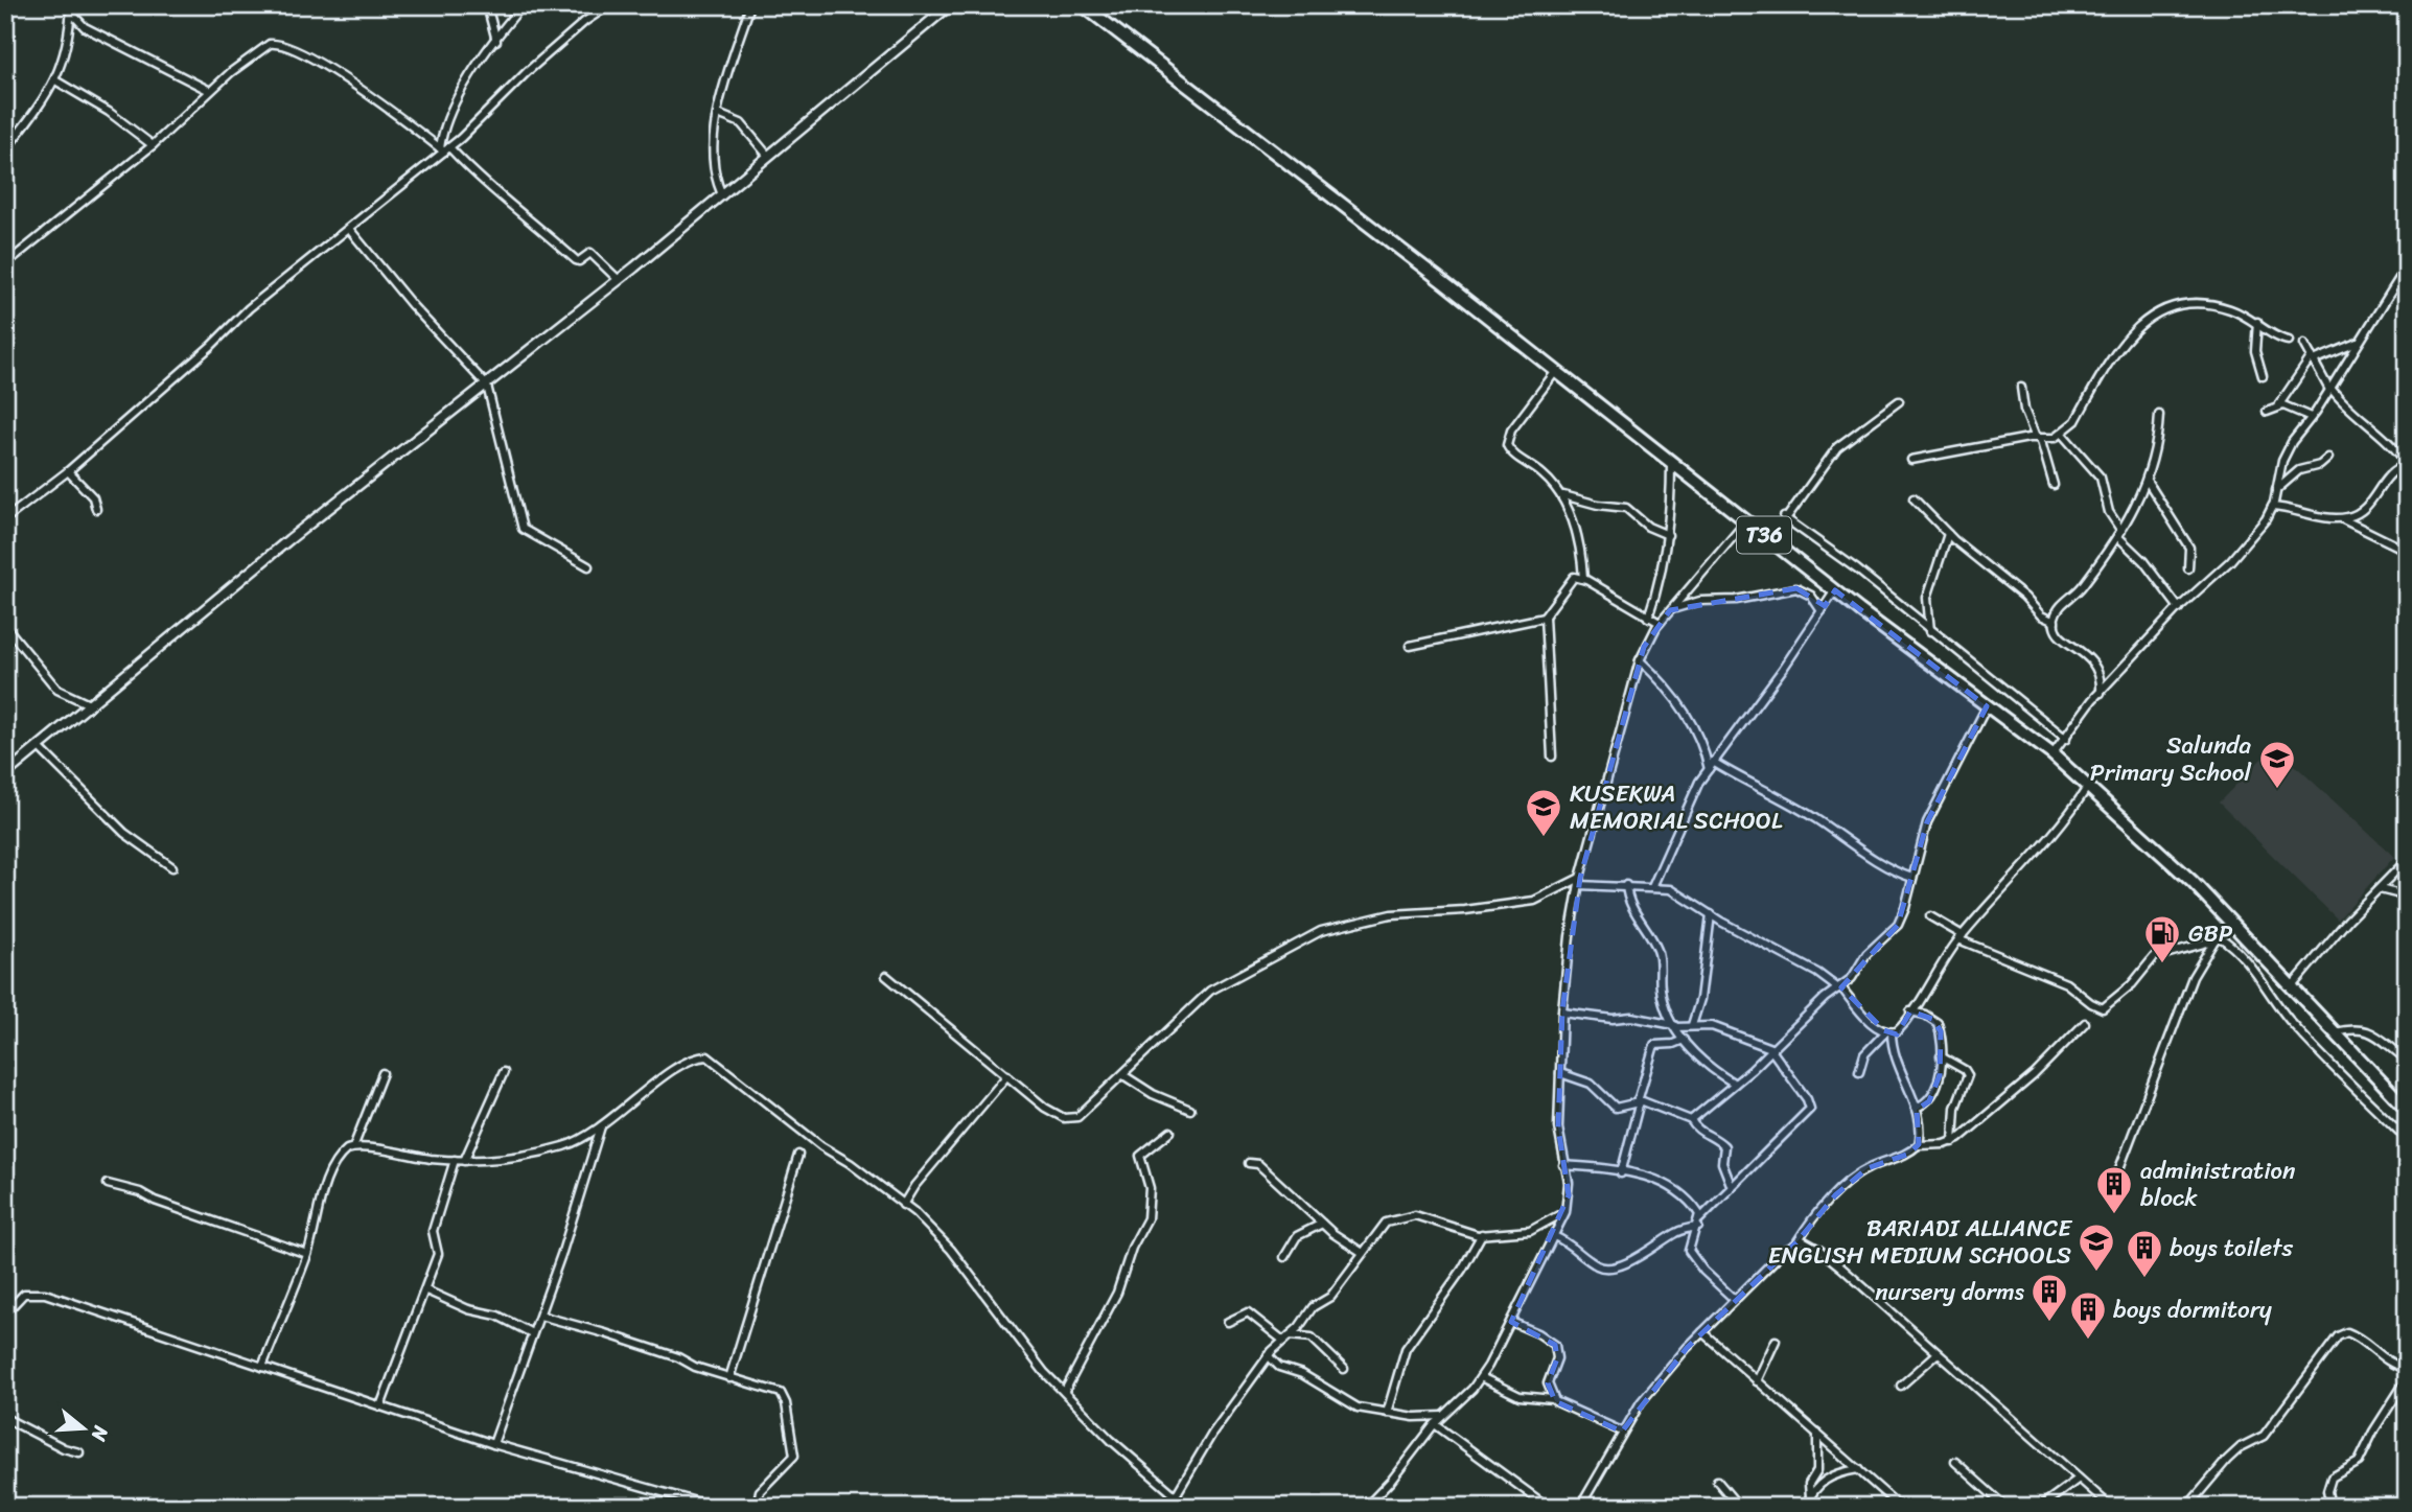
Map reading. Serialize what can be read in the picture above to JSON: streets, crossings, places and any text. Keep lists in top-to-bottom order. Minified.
{"streets":{"highway":["T36"]},"places":{"school or university":["Salunda Primary School","KUSEKWA MEMORIAL SCHOOL","BARIADI ALLIANCE ENGLISH MEDIUM SCHOOLS"],"fuel station":["GBP"],"building":["administration block","boys toilets","nursery dorms","boys dormitory"]},"north":"right"}
